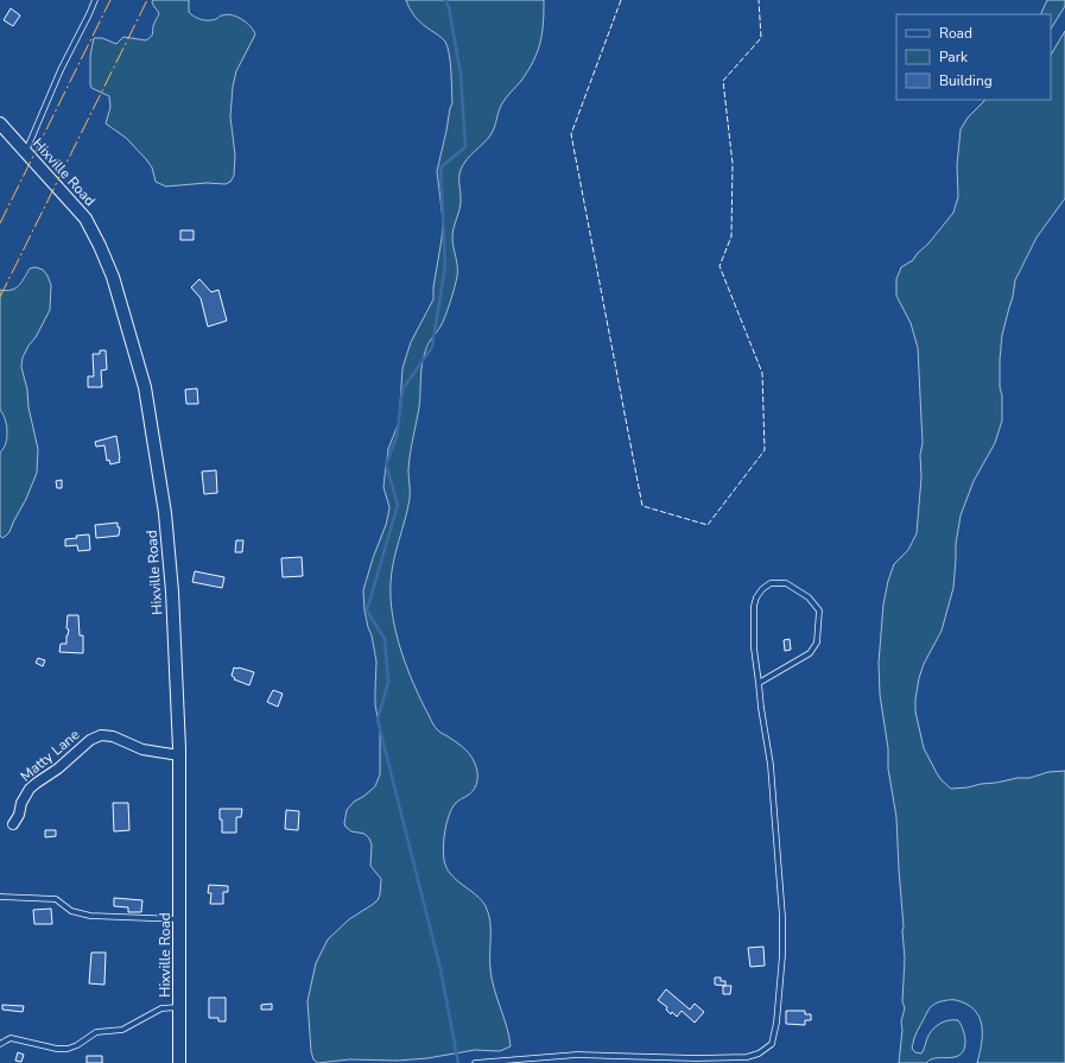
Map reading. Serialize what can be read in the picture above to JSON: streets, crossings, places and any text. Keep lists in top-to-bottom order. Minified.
{"streets":{"street":["Hixville Road","Matty Lane"]},"crossings":[["Hixville Road","Matty Lane"]],"legend":["Road","Park","Building"]}
